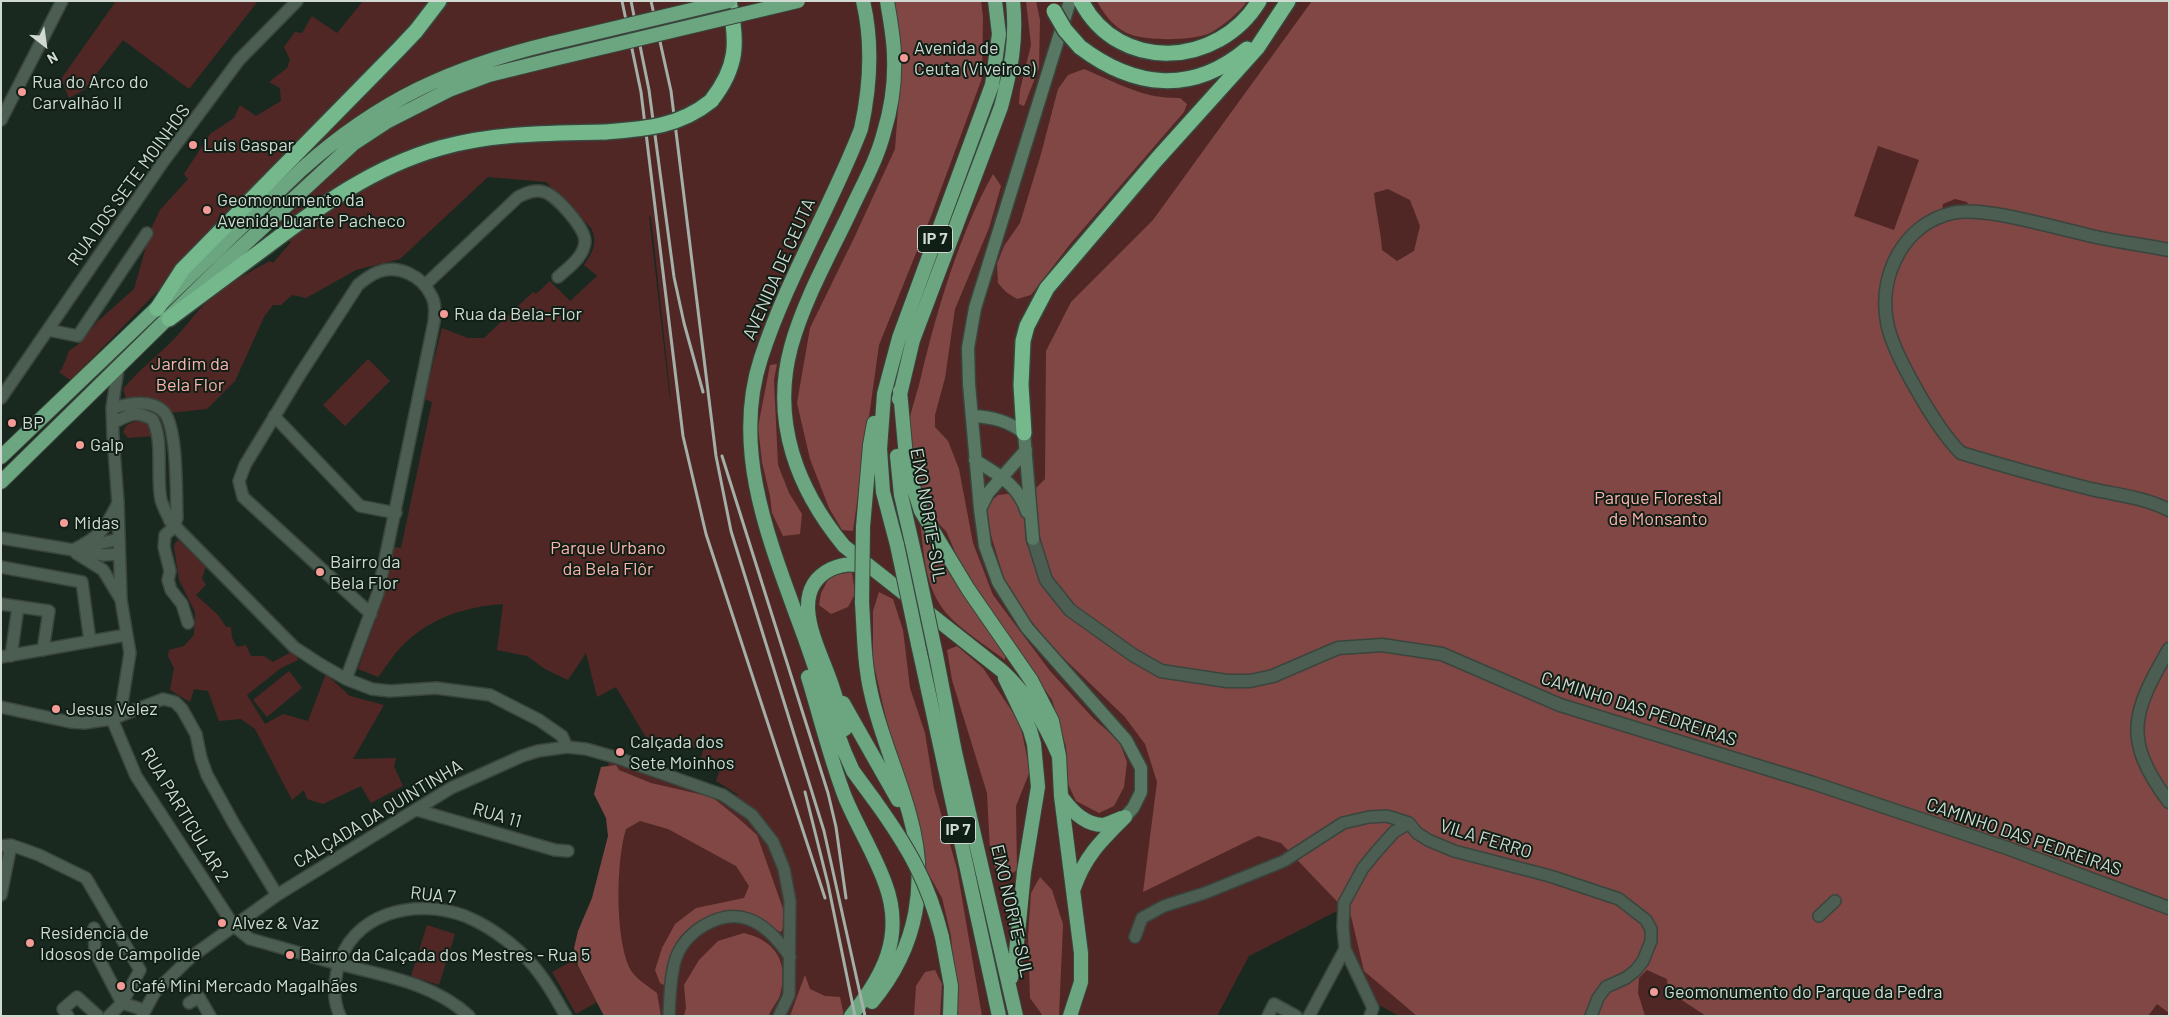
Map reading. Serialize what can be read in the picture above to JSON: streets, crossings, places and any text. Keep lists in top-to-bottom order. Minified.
{"streets":{"highway":["IP 7","AVENIDA DE CEUTA","EIXO NORTE-SUL"],"street":["RUA DOS SETE MOINHOS","CAMINHO DAS PEDREIRAS","CALÇADA DA QUINTINHA","RUA PARTICULAR 2","RUA 11","VILA FERRO","RUA 7"]},"crossings":[["CALÇADA DA QUINTINHA","RUA PARTICULAR 2"],["CALÇADA DA QUINTINHA","RUA 11"]],"parks":["Jardim da Bela Flor","Parque Florestal de Monsanto","Parque Urbano da Bela Flôr"],"places":["Avenida de Ceuta (Viveiros)","Rua do Arco do Carvalhão II","Luis Gaspar","Geomonumento da Avenida Duarte Pacheco","Rua da Bela-Flor","BP","Galp","Midas","Bairro da Bela Flor","Jesus Velez","Calçada dos Sete Moinhos","Alvez & Vaz","Residencia de Idosos de Campolide","Bairro da Calçada dos Mestres - Rua 5","Café Mini Mercado Magalhães","Geomonumento do Parque da Pedra"],"north":"bottom right"}
